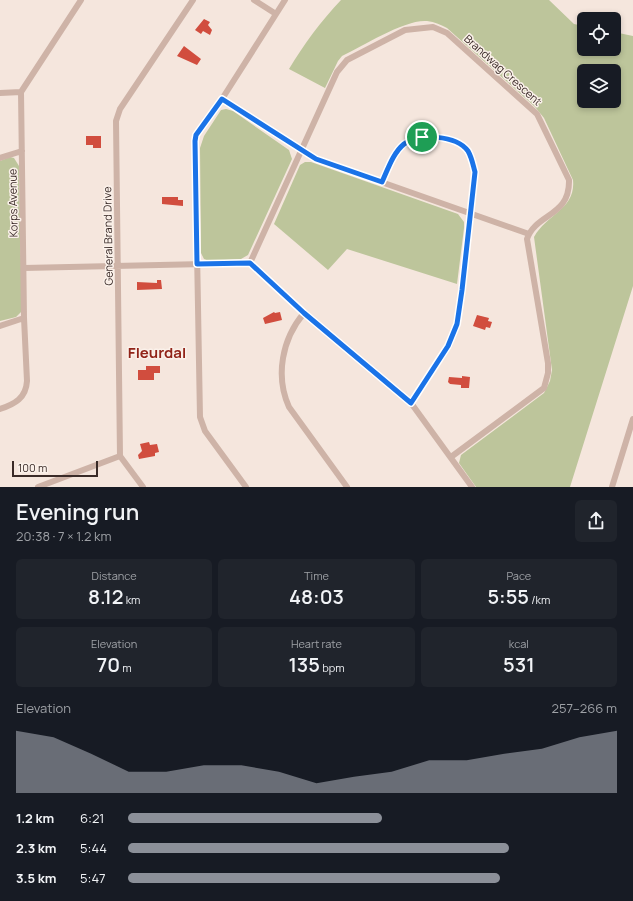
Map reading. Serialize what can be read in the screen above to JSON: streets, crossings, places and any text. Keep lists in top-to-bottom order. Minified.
{"streets":{"street":["Brandwag Crescent","Korps Avenue","General Brand Drive"]},"districts":["Fleurdal"],"scale_bar":"100 m","page":{"scale":"100 m","heading":["Evening run","20:38 · 7 × 1.2 km"],"stats":[["Distance","8.12 km"],["Time","48:03"],["Pace","5:55 /km"],["Elevation","70 m"],["Heart rate","135 bpm"],["kcal","531"]],"chart":["Elevation","257–266 m"],"list":[{"name":"1.2 km","note":"6:21"},{"name":"2.3 km","note":"5:44"},{"name":"3.5 km","note":"5:47"}]}}
